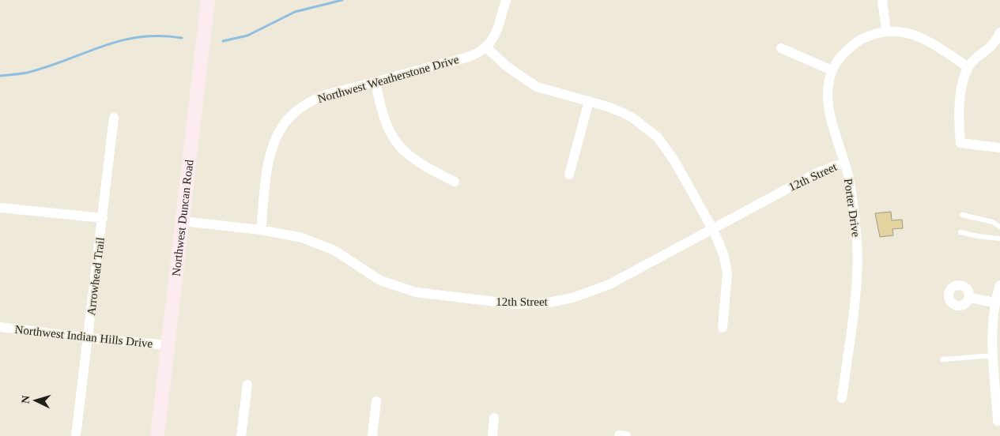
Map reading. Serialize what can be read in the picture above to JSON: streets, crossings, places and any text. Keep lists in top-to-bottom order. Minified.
{"streets":{"street":["Northwest Weatherstone Drive","12th Street","Porter Drive","Northwest Duncan Road","Arrowhead Trail","Northwest Indian Hills Drive"]},"crossings":[["Northwest Weatherstone Drive","12th Street"],["12th Street","Porter Drive"],["12th Street","Northwest Duncan Road"],["Northwest Duncan Road","Northwest Indian Hills Drive"],["Arrowhead Trail","Northwest Indian Hills Drive"]],"north":"left"}
